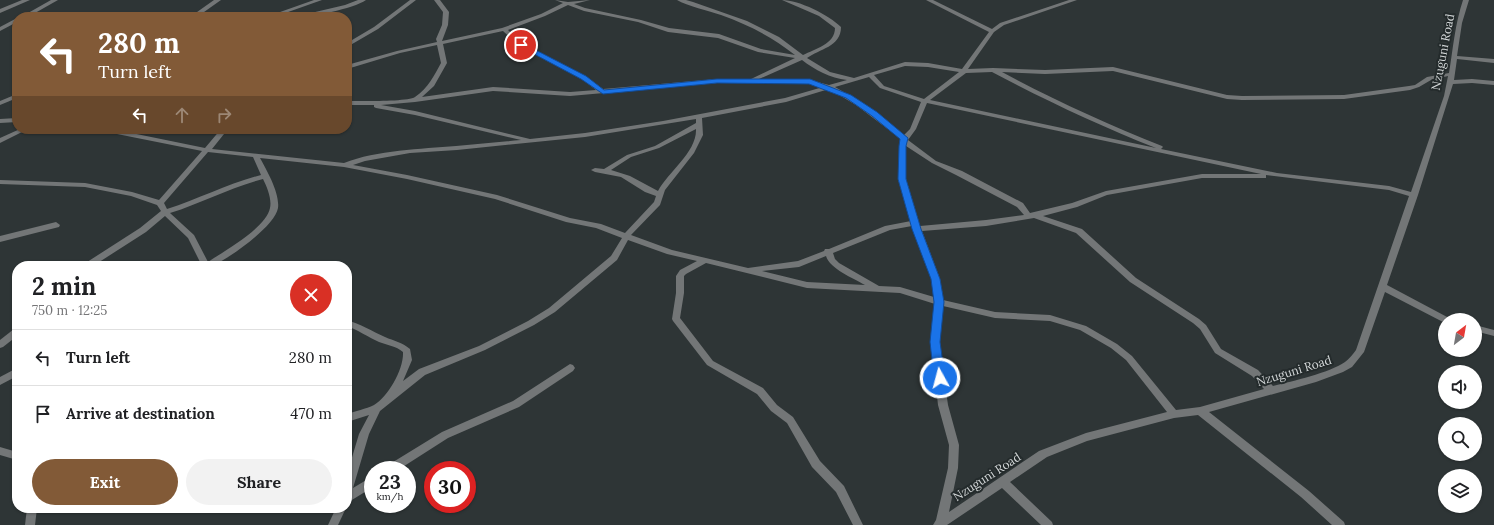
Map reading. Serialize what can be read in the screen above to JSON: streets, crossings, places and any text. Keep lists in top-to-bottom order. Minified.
{"streets":{"street":["Nzuguni Road"]},"north":"top right","page":{"turn":["280 m","Turn left"],"heading":["2 min","750 m · 12:25"],"list":[{"name":"Turn left","value":"280 m"},{"name":"Arrive at destination","value":"470 m"}],"buttons":["Exit","Share"],"speed":"23 km/h","limit":"30"}}
